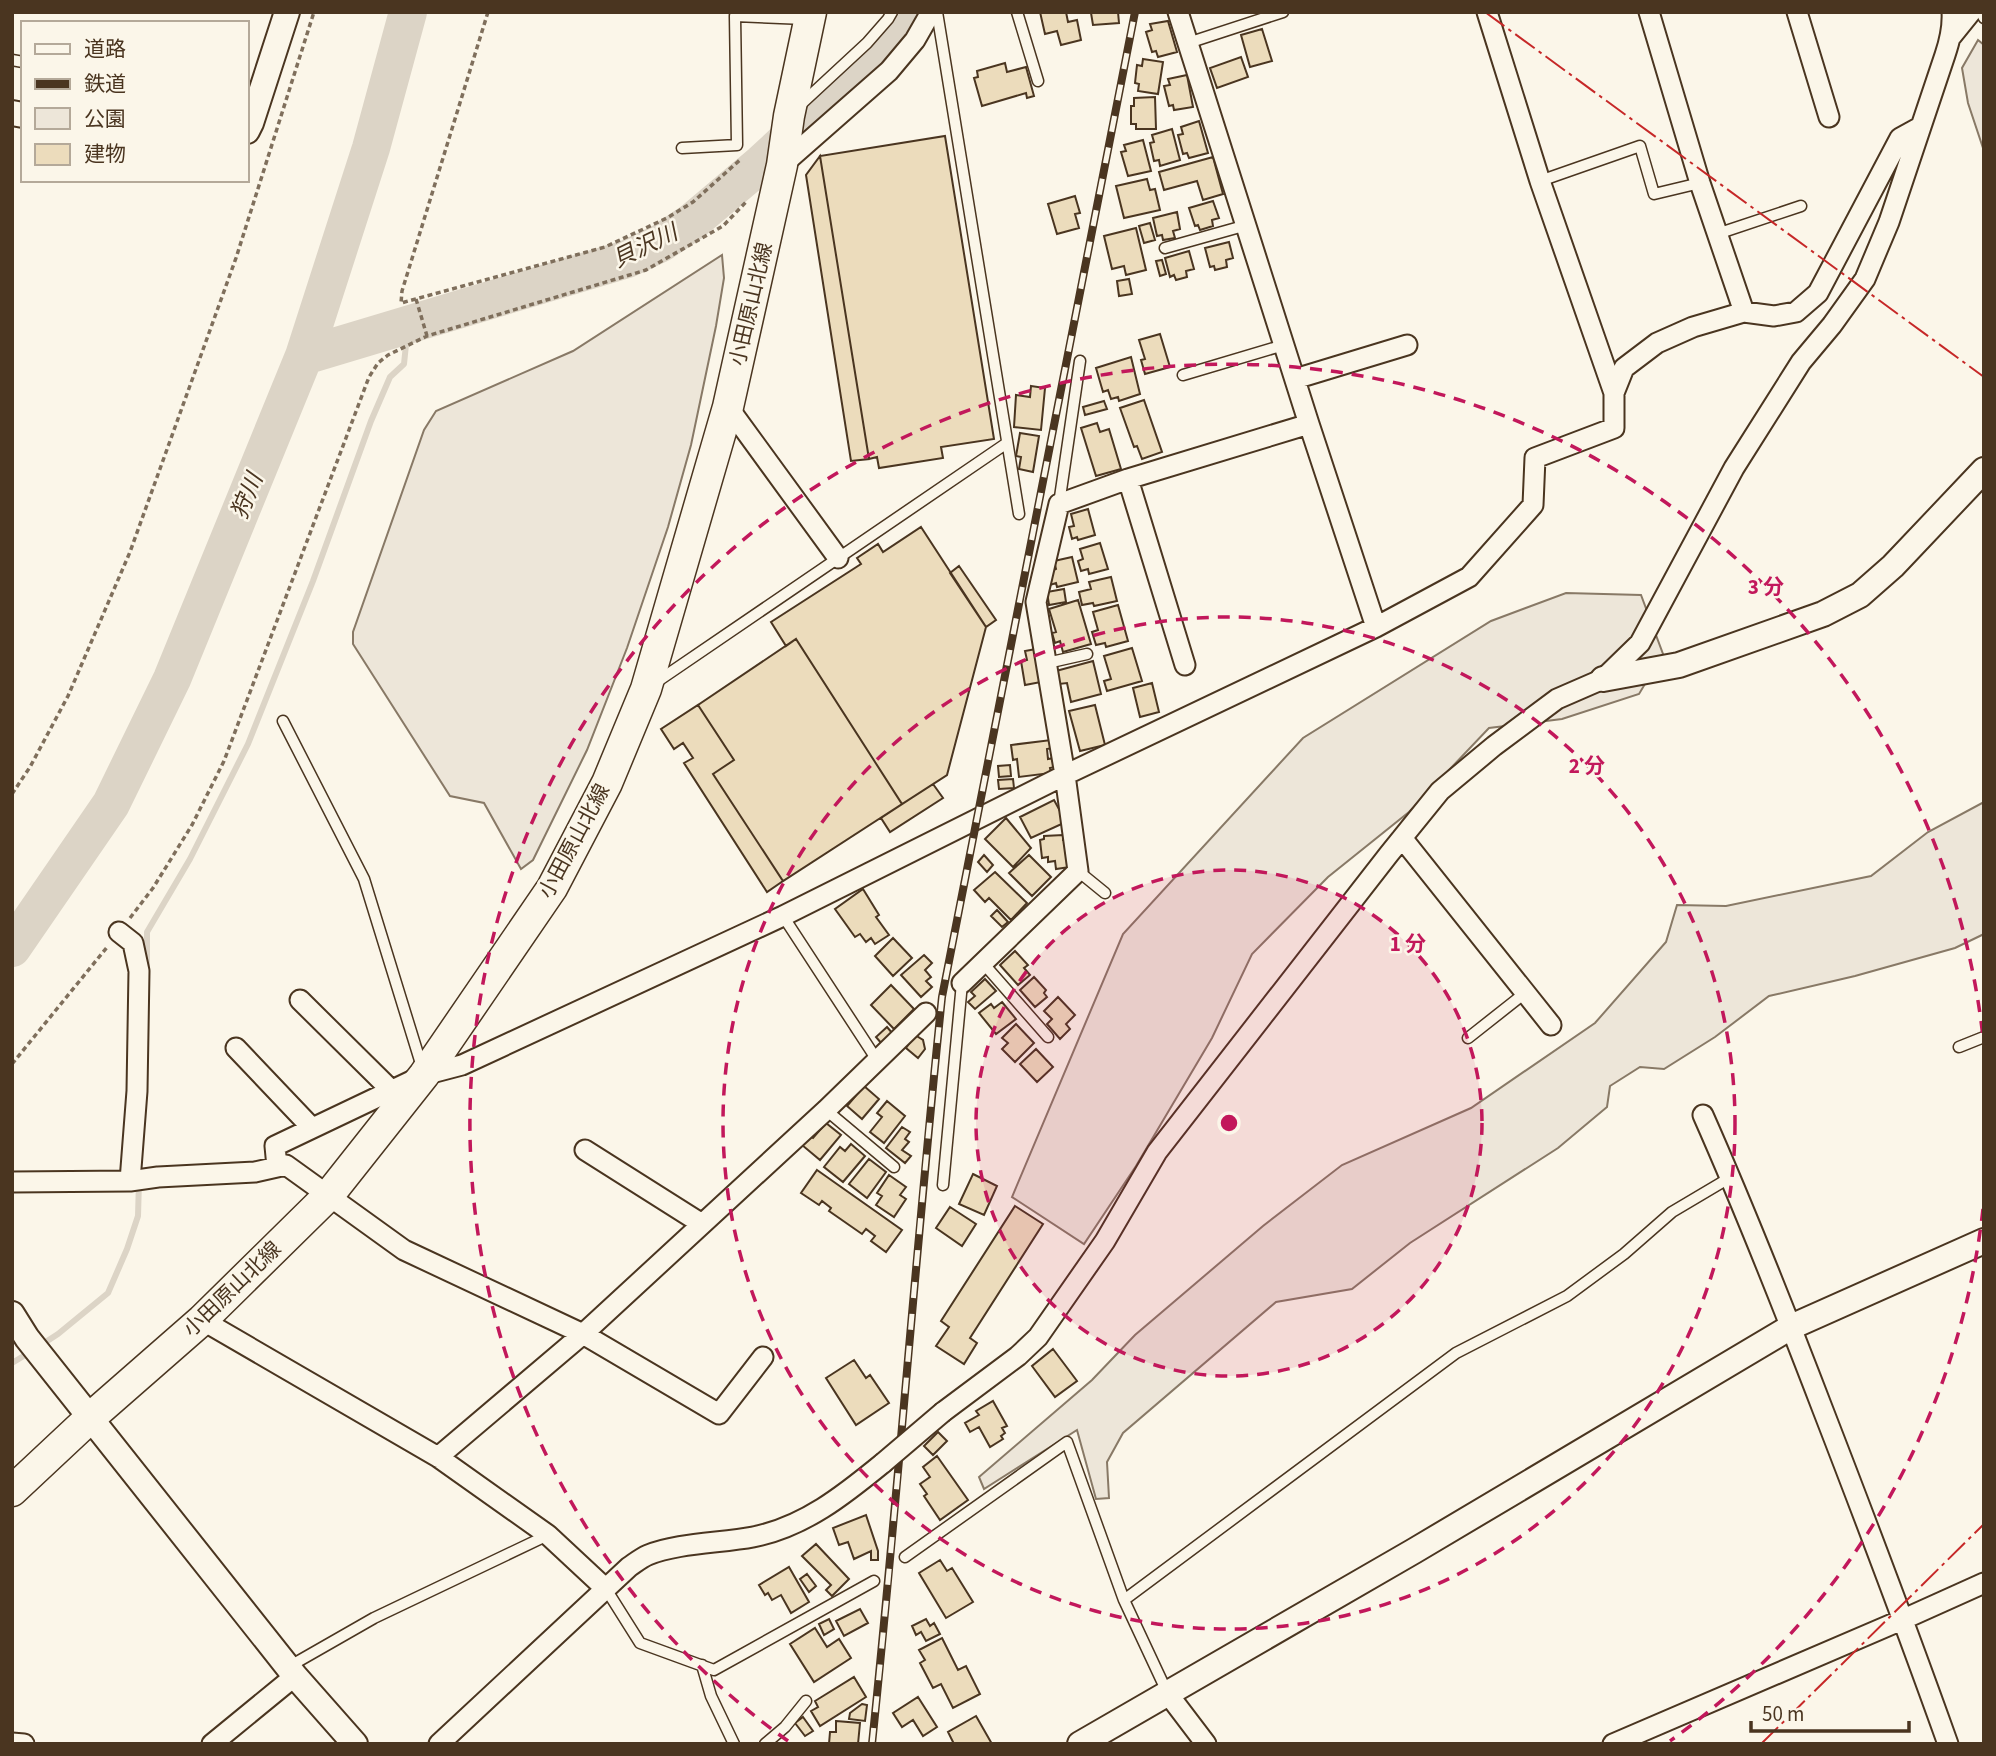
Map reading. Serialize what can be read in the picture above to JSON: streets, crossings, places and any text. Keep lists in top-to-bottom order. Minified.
{"streets":{"main road":["小田原山北線"]},"water":["貝沢川","狩川"],"legend":["道路","鉄道","公園","建物"],"scale_bar":"50 m","rings":["3 分","2 分","1 分"]}
